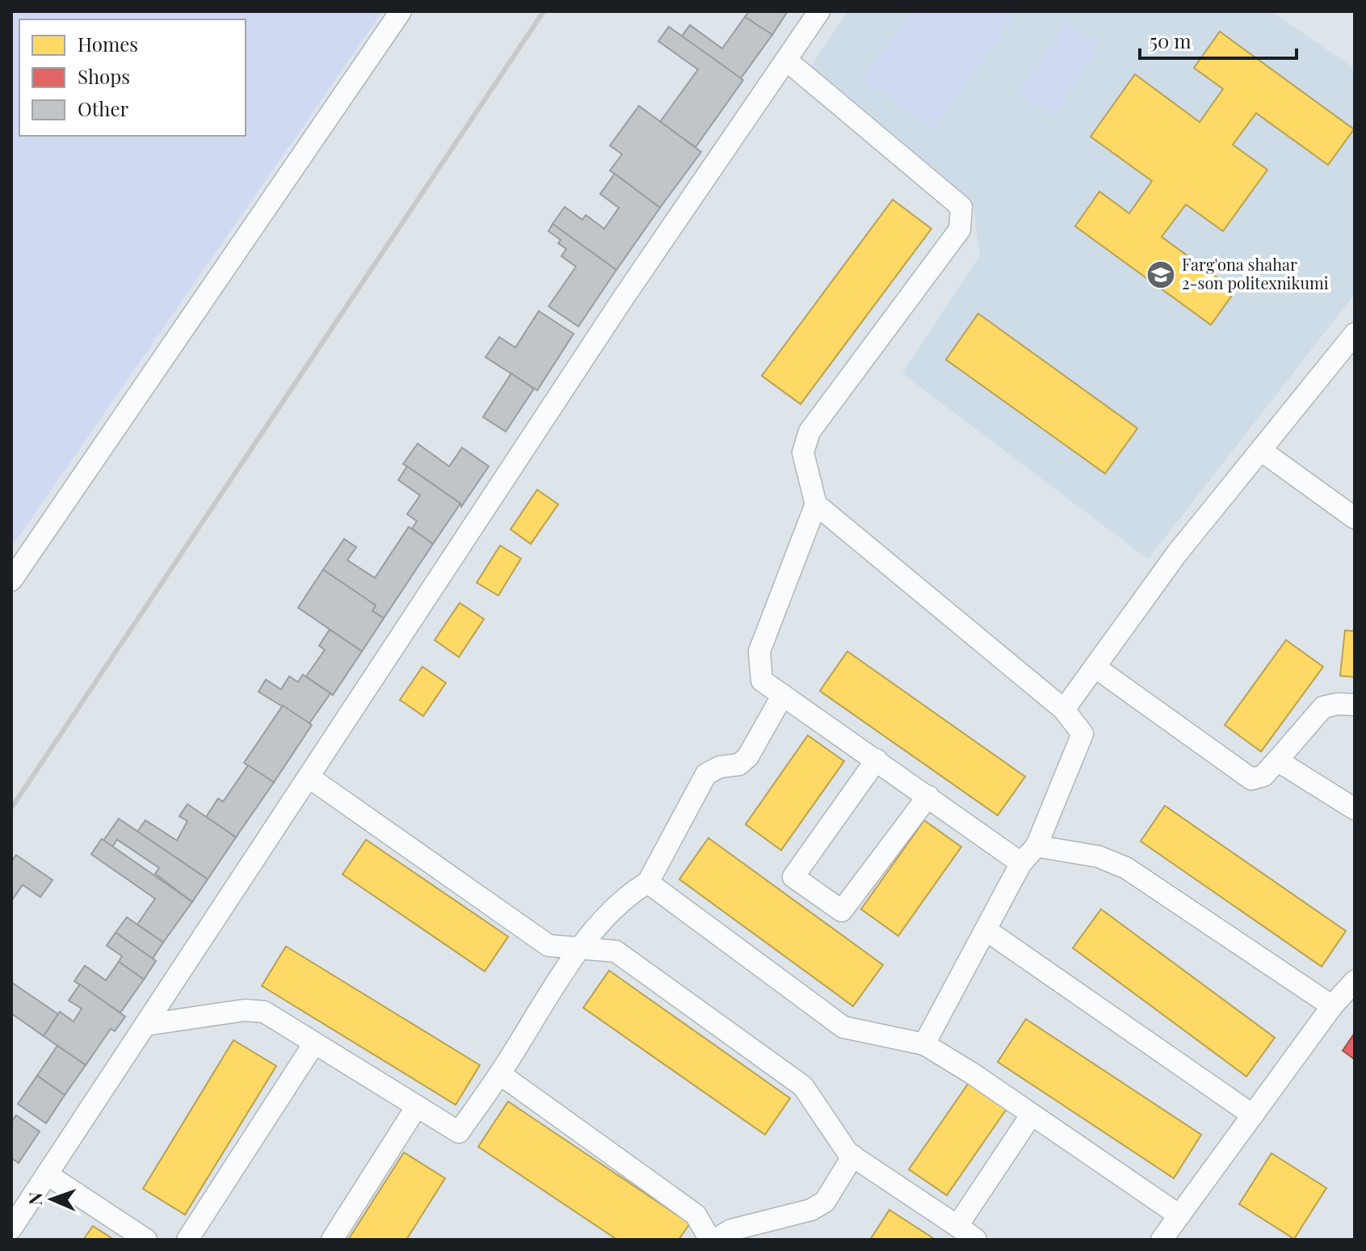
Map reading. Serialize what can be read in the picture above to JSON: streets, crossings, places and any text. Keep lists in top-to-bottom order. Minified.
{"places":{"school or university":["Farg'ona shahar 2-son politexnikumi"]},"legend":["Homes","Shops","Other"],"scale_bar":"50 m","north":"left"}
